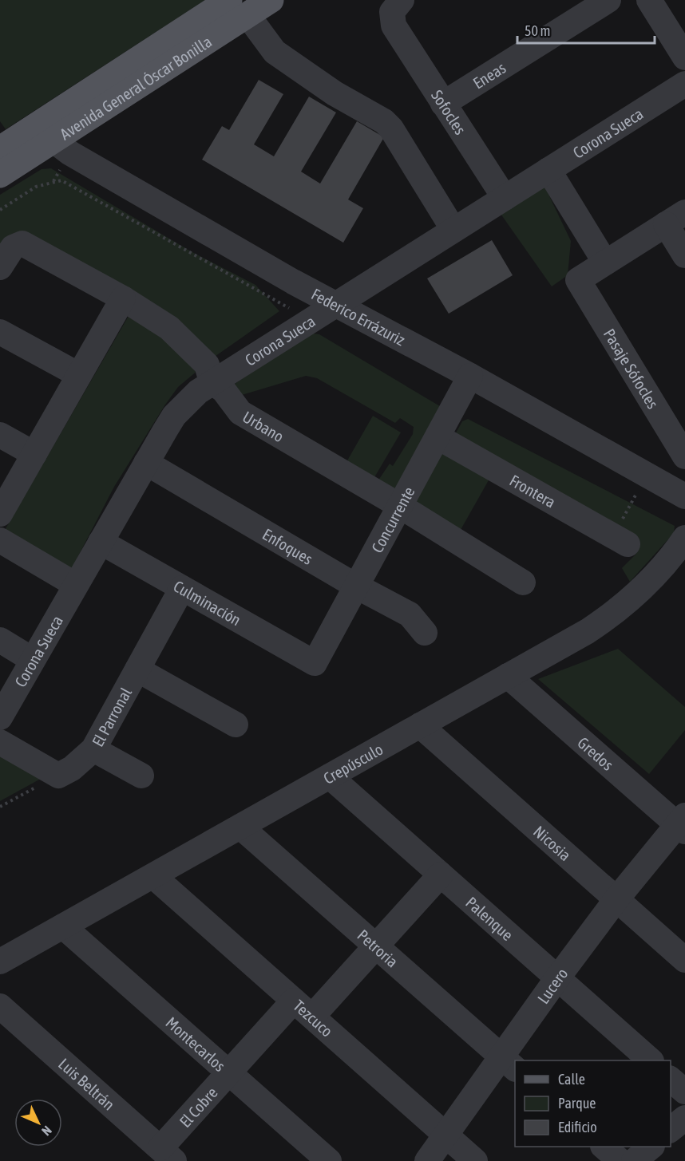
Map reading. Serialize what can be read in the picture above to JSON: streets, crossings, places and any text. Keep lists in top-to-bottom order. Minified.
{"streets":{"main road":["Avenida General Óscar Bonilla"],"street":["Eneas","Sofocles","Corona Sueca","Federico Errázuriz","Pasaje Sófocles","Urbano","Frontera","Concurrente","Enfoques","Culminación","El Parronal","Gredos","Crepúsculo","Nicosia","Palenque","Petroria","Lucero","Tezcuco","Montecarlos","Luis Beltrán","El Cobre"]},"crossings":[["Eneas","Sofocles"],["Avenida General Óscar Bonilla","Federico Errázuriz"],["Sofocles","Corona Sueca"],["Corona Sueca","Federico Errázuriz"],["Corona Sueca","Urbano"],["Corona Sueca","Enfoques"],["Corona Sueca","Culminación"],["Federico Errázuriz","Concurrente"],["Urbano","Concurrente"],["Frontera","Concurrente"],["Concurrente","Enfoques"],["Concurrente","Culminación"],["Culminación","El Parronal"],["Gredos","Crepúsculo"],["Gredos","Lucero"],["Crepúsculo","Nicosia"],["Crepúsculo","Palenque"],["Crepúsculo","Petroria"],["Crepúsculo","Tezcuco"],["Crepúsculo","Montecarlos"],["Nicosia","Lucero"],["Palenque","Lucero"],["Palenque","El Cobre"],["Petroria","Lucero"],["Petroria","El Cobre"],["Lucero","Tezcuco"],["Tezcuco","El Cobre"],["Montecarlos","El Cobre"],["Luis Beltrán","El Cobre"]],"legend":["Calle","Parque","Edificio"],"scale_bar":"50 m","north":"bottom right"}
